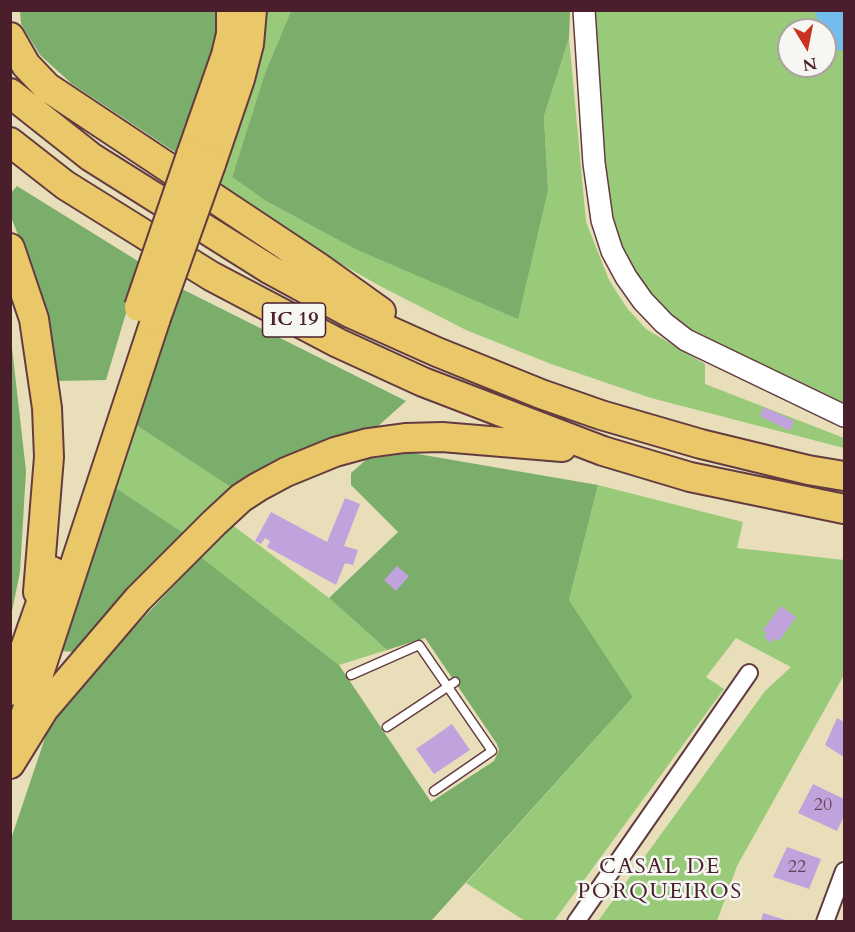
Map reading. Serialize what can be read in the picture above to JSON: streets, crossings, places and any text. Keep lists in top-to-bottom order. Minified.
{"streets":{"highway":["IC 19"]},"districts":["CASAL DE PORQUEIROS"],"house_numbers":["20","22"],"north":"bottom"}
